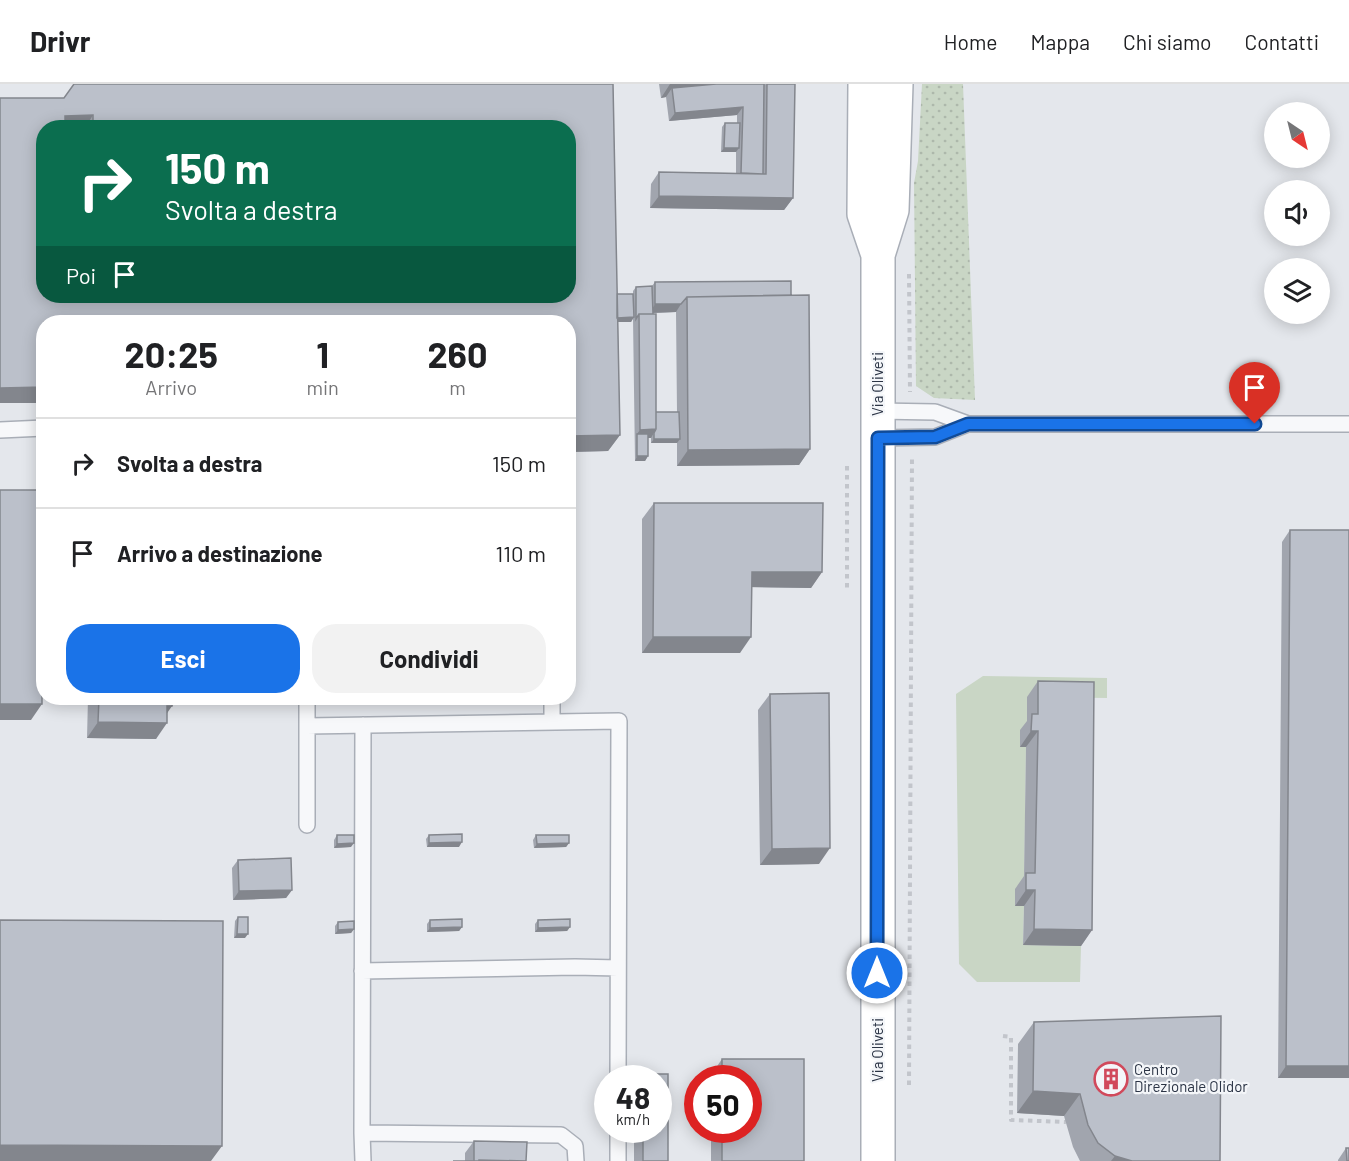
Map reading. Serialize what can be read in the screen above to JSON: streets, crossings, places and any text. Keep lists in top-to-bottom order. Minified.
{"streets":{"main road":["Via Oliveti"]},"places":{"building":["Centro Direzionale Olidor"]},"north":"bottom right","page":{"header":"Drivr","nav":["Home","Mappa","Chi siamo","Contatti"],"turn":["150 m","Svolta a destra"],"then":"Poi","eta":["20:25","Arrivo","1","min","260","m"],"list":[{"name":"Svolta a destra","value":"150 m"},{"name":"Arrivo a destinazione","value":"110 m"}],"buttons":["Esci","Condividi"],"speed":"48 km/h","limit":"50"}}
